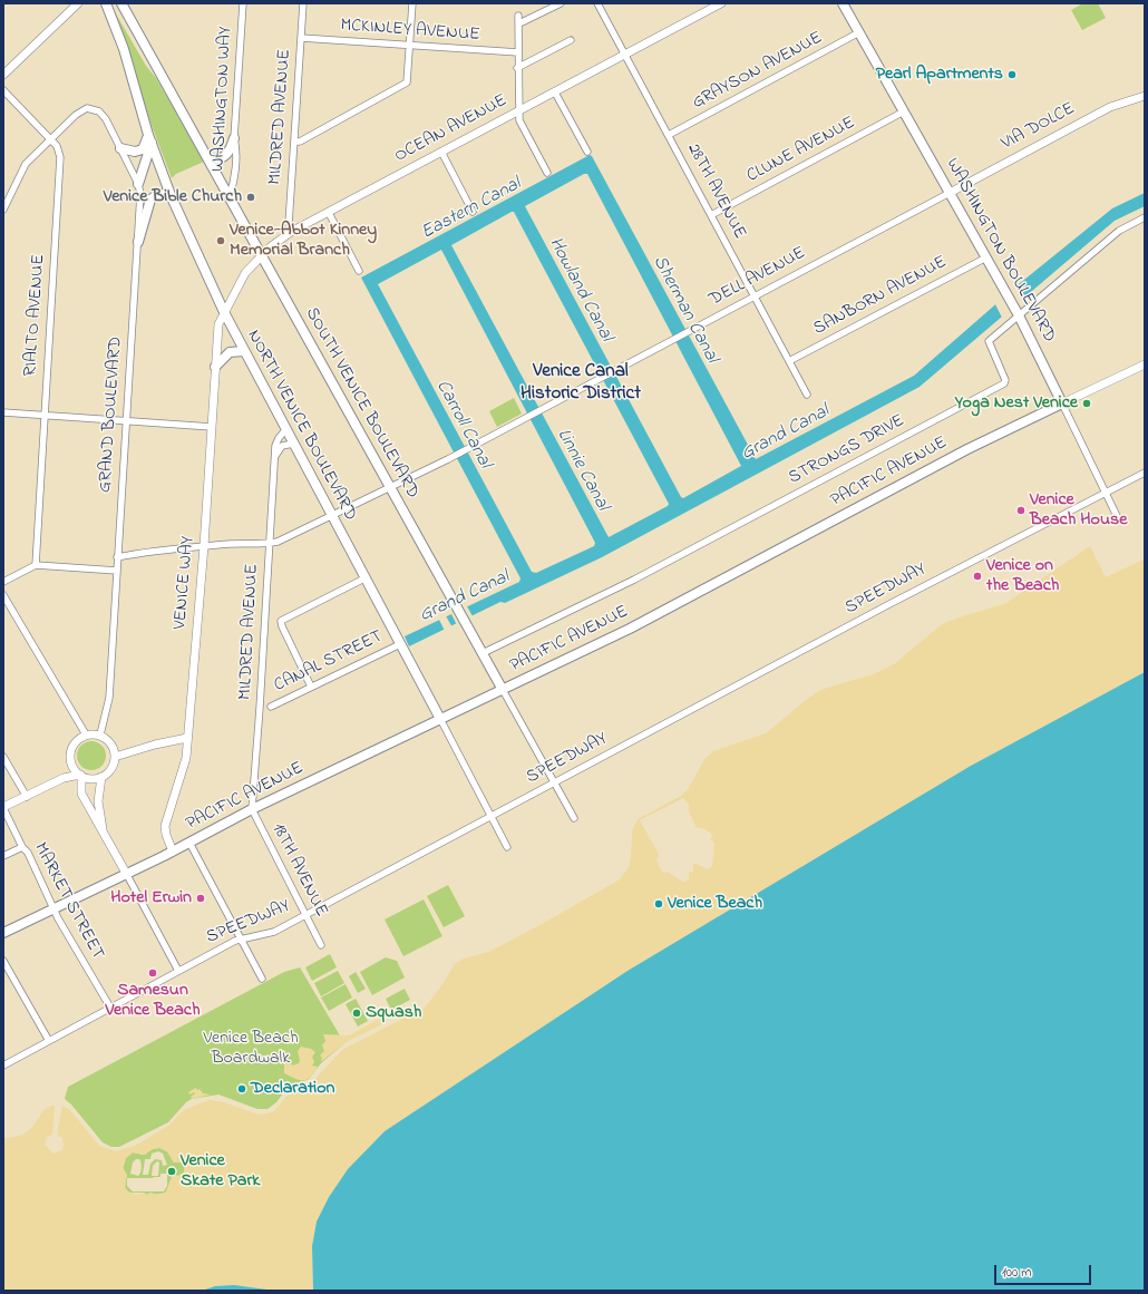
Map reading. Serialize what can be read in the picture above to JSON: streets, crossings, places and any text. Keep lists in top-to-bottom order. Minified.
{"streets":{"main road":["WASHINGTON BOULEVARD","SOUTH VENICE BOULEVARD","NORTH VENICE BOULEVARD","PACIFIC AVENUE"],"street":["MCKINLEY AVENUE","GRAYSON AVENUE","WASHINGTON WAY","MILDRED AVENUE","VIA DOLCE","OCEAN AVENUE","CLUNE AVENUE","28TH AVENUE","DELL AVENUE","SANBORN AVENUE","RIALTO AVENUE","GRAND BOULEVARD","STRONGS DRIVE","VENICE WAY","SPEEDWAY","CANAL STREET","18TH AVENUE","MARKET STREET"]},"crossings":[["MCKINLEY AVENUE","MILDRED AVENUE"],["GRAYSON AVENUE","28TH AVENUE"],["GRAYSON AVENUE","WASHINGTON BOULEVARD"],["WASHINGTON WAY","SOUTH VENICE BOULEVARD"],["MILDRED AVENUE","OCEAN AVENUE"],["MILDRED AVENUE","DELL AVENUE"],["MILDRED AVENUE","NORTH VENICE BOULEVARD"],["MILDRED AVENUE","PACIFIC AVENUE"],["MILDRED AVENUE","18TH AVENUE"],["VIA DOLCE","WASHINGTON BOULEVARD"],["VIA DOLCE","DELL AVENUE"],["OCEAN AVENUE","28TH AVENUE"],["OCEAN AVENUE","SOUTH VENICE BOULEVARD"],["OCEAN AVENUE","NORTH VENICE BOULEVARD"],["OCEAN AVENUE","VENICE WAY"],["CLUNE AVENUE","28TH AVENUE"],["CLUNE AVENUE","WASHINGTON BOULEVARD"],["28TH AVENUE","DELL AVENUE"],["28TH AVENUE","SANBORN AVENUE"],["WASHINGTON BOULEVARD","DELL AVENUE"],["WASHINGTON BOULEVARD","SANBORN AVENUE"],["WASHINGTON BOULEVARD","STRONGS DRIVE"],["WASHINGTON BOULEVARD","PACIFIC AVENUE"],["WASHINGTON BOULEVARD","SPEEDWAY"],["DELL AVENUE","SOUTH VENICE BOULEVARD"],["DELL AVENUE","NORTH VENICE BOULEVARD"],["RIALTO AVENUE","GRAND BOULEVARD"],["SOUTH VENICE BOULEVARD","STRONGS DRIVE"],["SOUTH VENICE BOULEVARD","PACIFIC AVENUE"],["SOUTH VENICE BOULEVARD","SPEEDWAY"],["NORTH VENICE BOULEVARD","PACIFIC AVENUE"],["NORTH VENICE BOULEVARD","VENICE WAY"],["NORTH VENICE BOULEVARD","SPEEDWAY"],["NORTH VENICE BOULEVARD","CANAL STREET"],["PACIFIC AVENUE","VENICE WAY"],["PACIFIC AVENUE","18TH AVENUE"],["PACIFIC AVENUE","MARKET STREET"],["SPEEDWAY","18TH AVENUE"],["SPEEDWAY","MARKET STREET"]],"districts":["Venice Canal Historic District"],"water":["Eastern Canal","Howland Canal","Sherman Canal","Carroll Canal","Grand Canal","Linnie Canal"],"parks":["Venice Beach Boardwalk"],"places":["Pearl Apartments","Venice Bible Church","Venice-Abbot Kinney Memorial Branch","Yoga Nest Venice","Venice Beach House","Venice on the Beach","Hotel Erwin","Venice Beach","Samesun Venice Beach","Squash","Declaration","Venice Skate Park"],"scale_bar":"100 m"}
